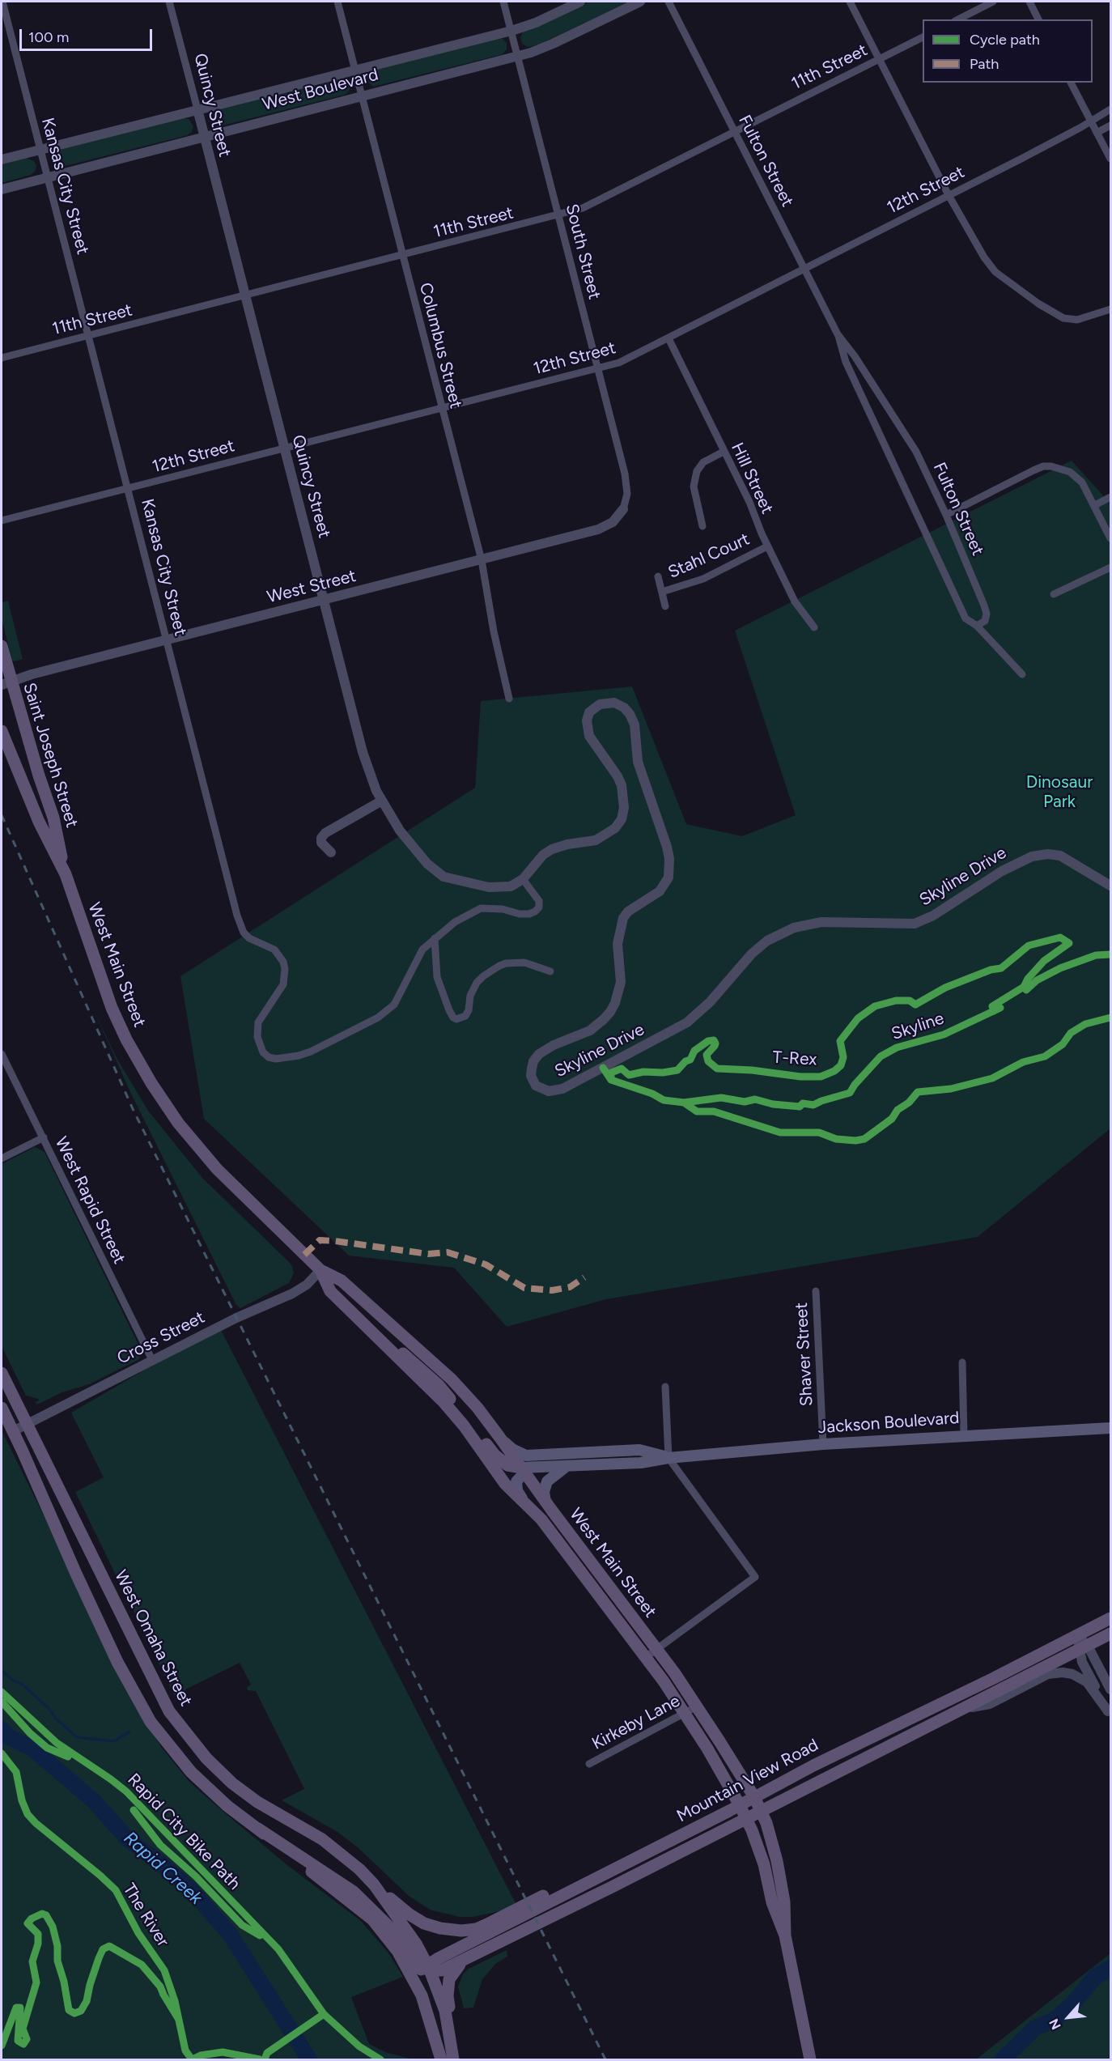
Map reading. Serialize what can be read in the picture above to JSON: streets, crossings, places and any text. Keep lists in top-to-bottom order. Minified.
{"streets":{"main road":["Saint Joseph Street","West Main Street","Jackson Boulevard","West Omaha Street","Mountain View Road"],"street":["11th Street","West Boulevard","Quincy Street","Fulton Street","Kansas City Street","12th Street","South Street","Columbus Street","Hill Street","Stahl Court","West Street","Skyline Drive","West Rapid Street","Cross Street","Shaver Street","Kirkeby Lane"],"cycle path":["Skyline","T-Rex","Rapid City Bike Path","The River"]},"crossings":[["11th Street","Quincy Street"],["11th Street","Fulton Street"],["11th Street","Kansas City Street"],["11th Street","South Street"],["11th Street","Columbus Street"],["West Boulevard","Quincy Street"],["West Boulevard","Kansas City Street"],["West Boulevard","South Street"],["West Boulevard","Columbus Street"],["Quincy Street","Kansas City Street"],["Quincy Street","12th Street"],["Quincy Street","West Street"],["Quincy Street","Skyline Drive"],["Fulton Street","12th Street"],["Kansas City Street","12th Street"],["Kansas City Street","West Street"],["Kansas City Street","Skyline Drive"],["12th Street","South Street"],["12th Street","Columbus Street"],["12th Street","Hill Street"],["South Street","West Street"],["Columbus Street","West Street"],["Hill Street","Stahl Court"],["West Street","Saint Joseph Street"],["Saint Joseph Street","West Main Street"],["West Main Street","Cross Street"],["West Main Street","Jackson Boulevard"],["West Main Street","Kirkeby Lane"],["West Main Street","Mountain View Road"],["West Rapid Street","Cross Street"],["Cross Street","West Omaha Street"],["Shaver Street","Jackson Boulevard"],["West Omaha Street","Mountain View Road"]],"water":["Rapid Creek"],"parks":["Dinosaur Park"],"legend":["Cycle path","Path"],"scale_bar":"100 m","north":"bottom left"}
